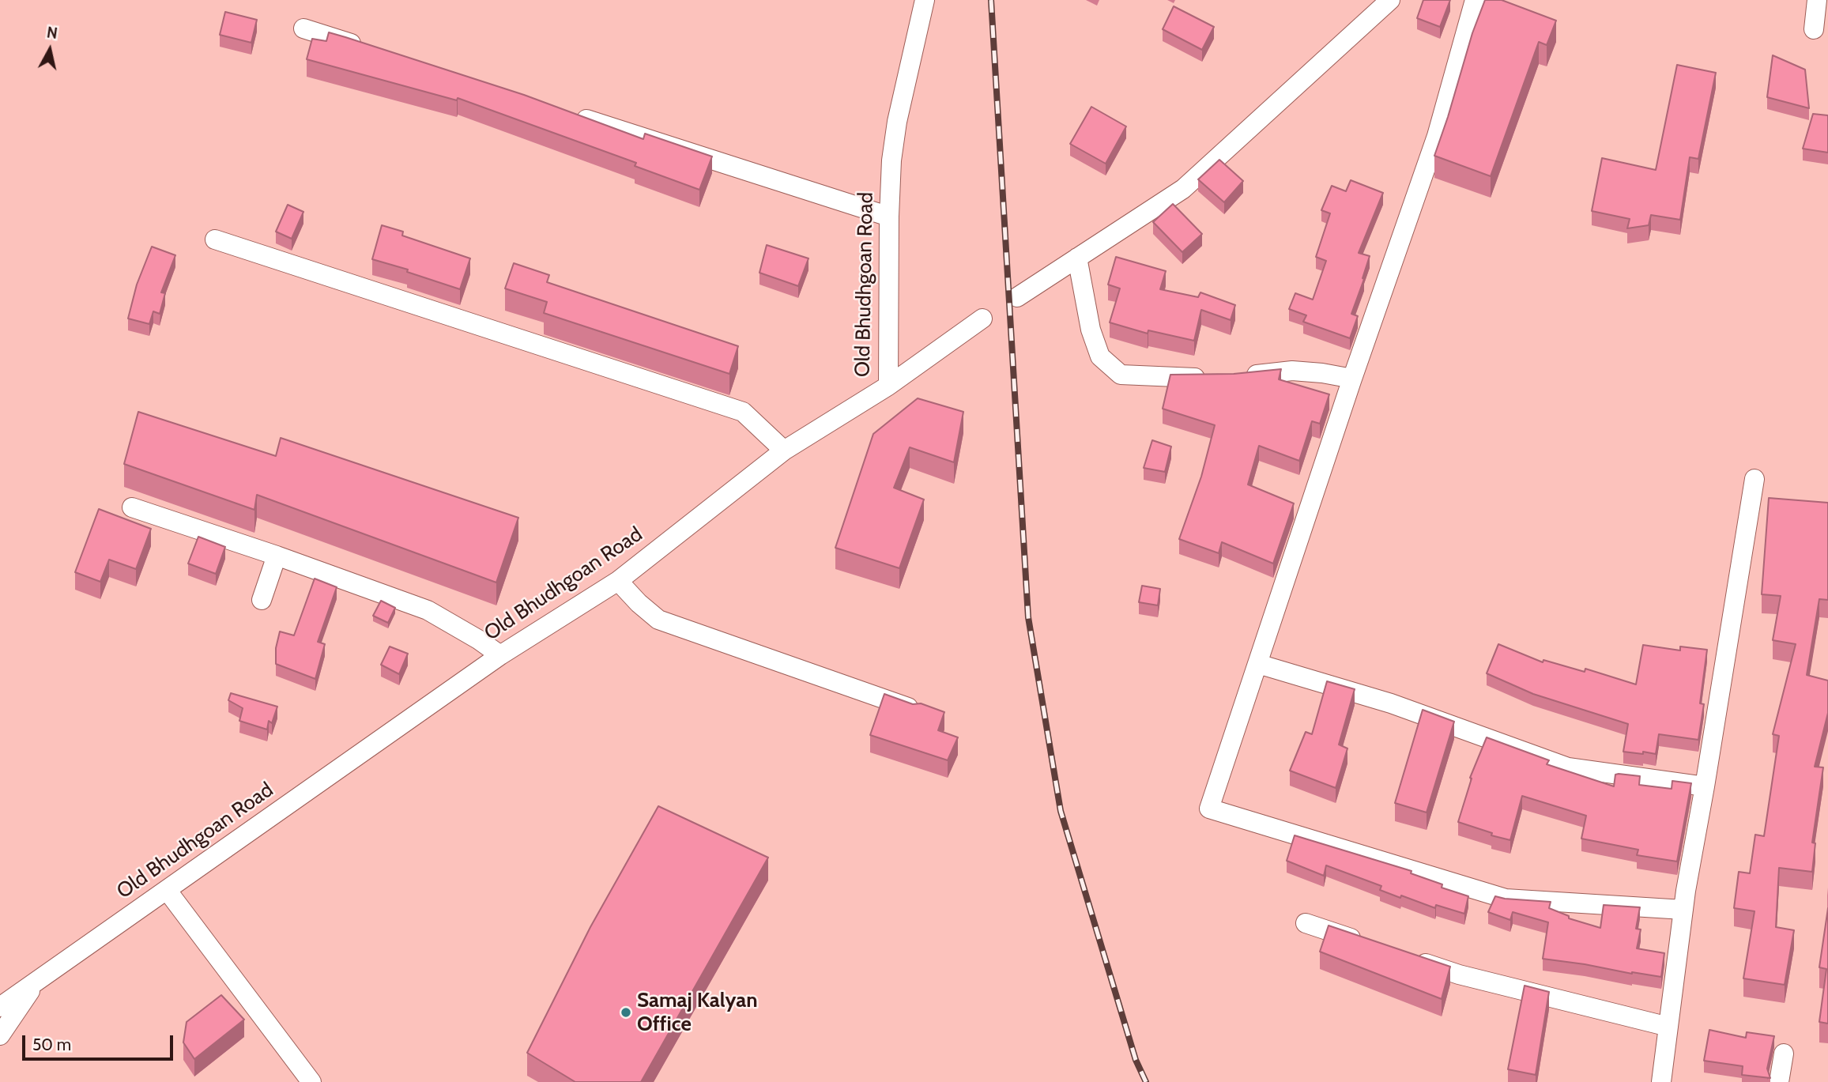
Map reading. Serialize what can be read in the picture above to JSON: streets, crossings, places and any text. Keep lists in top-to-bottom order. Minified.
{"streets":{"street":["Old Bhudhgoan Road"]},"places":["Samaj Kalyan Office"],"scale_bar":"50 m","north":"top"}
